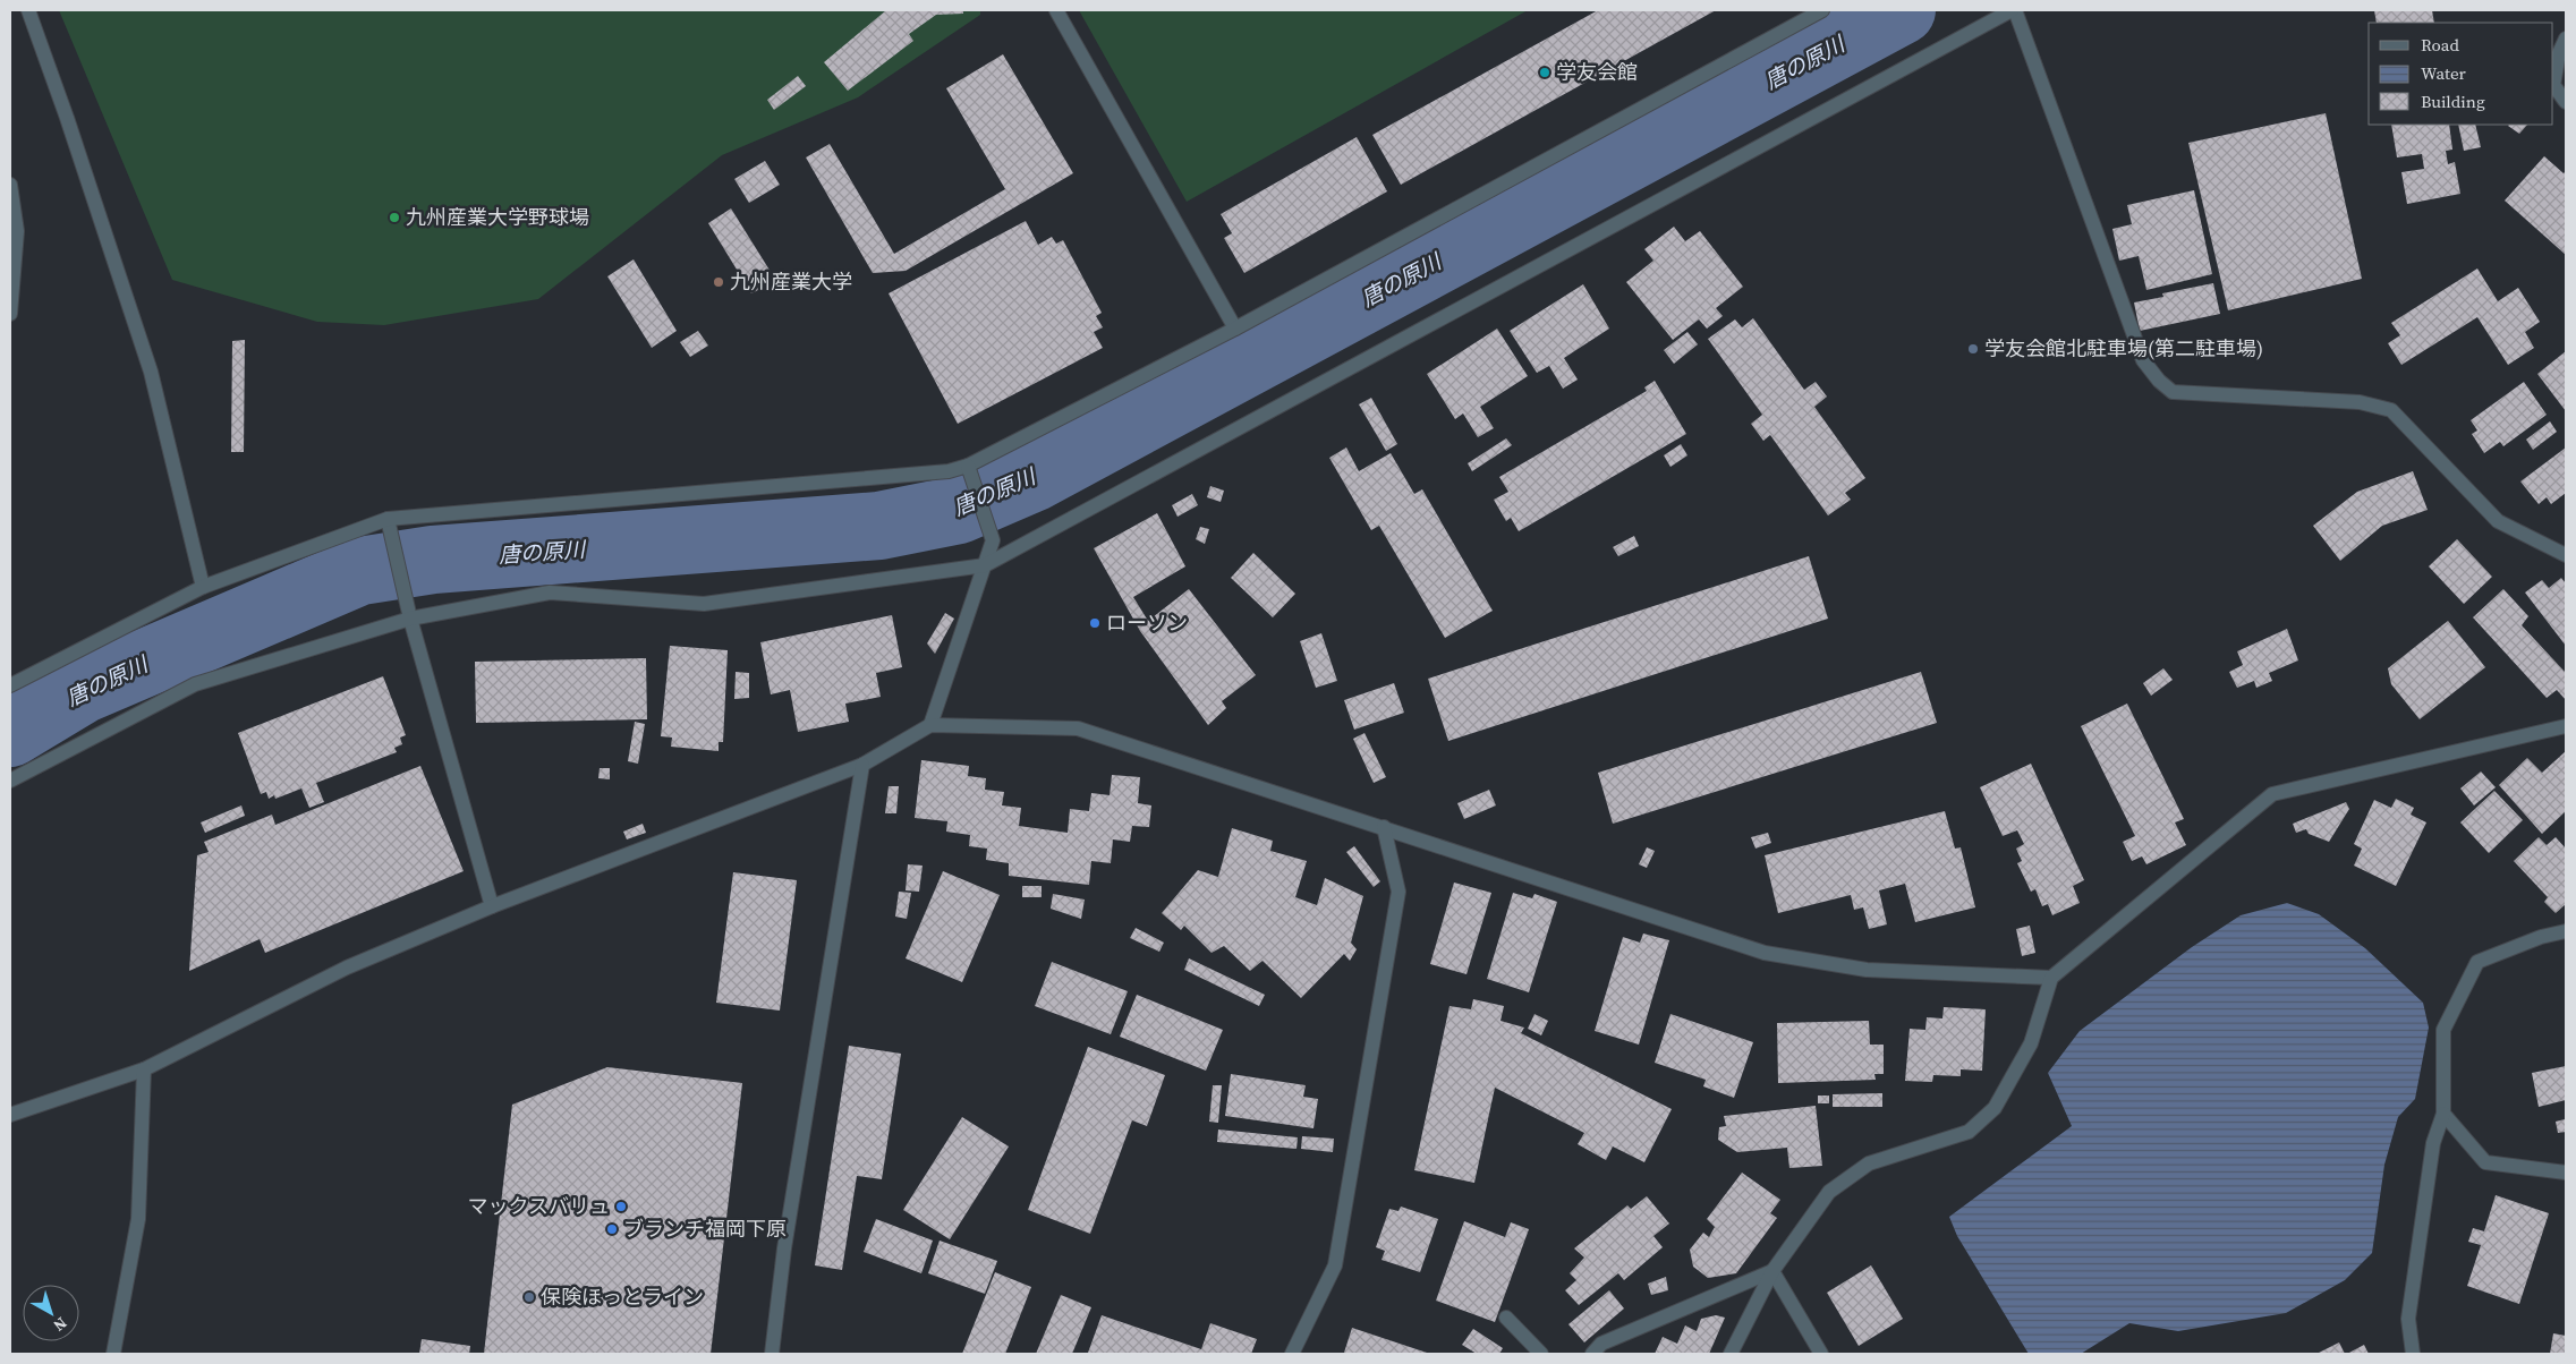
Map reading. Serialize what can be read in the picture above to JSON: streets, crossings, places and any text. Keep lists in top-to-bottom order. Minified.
{"water":["唐の原川"],"places":["学友会館","九州産業大学野球場","九州産業大学","学友会館北駐車場(第二駐車場)","ローソン","マックスバリュ","ブランチ福岡下原","保険ほっとライン"],"legend":["Road","Water","Building"],"north":"bottom right"}
